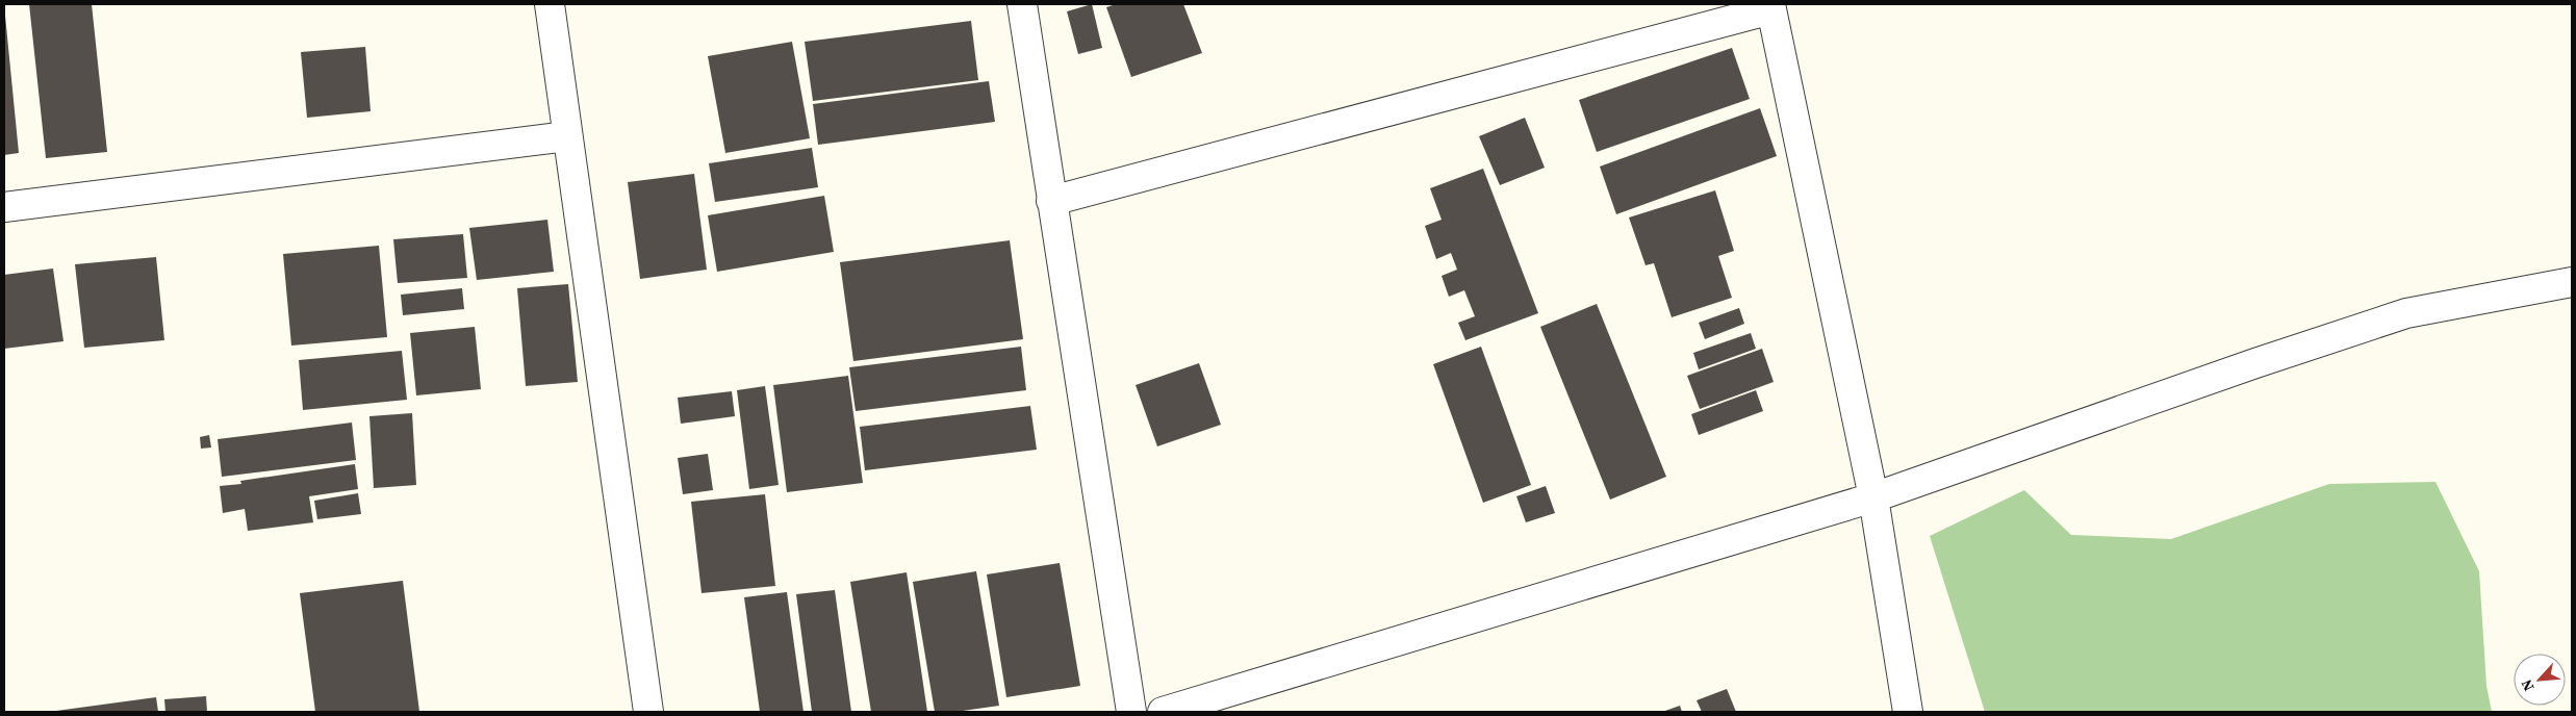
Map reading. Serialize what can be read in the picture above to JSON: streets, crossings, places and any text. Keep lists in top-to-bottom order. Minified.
{"north":"bottom left"}
